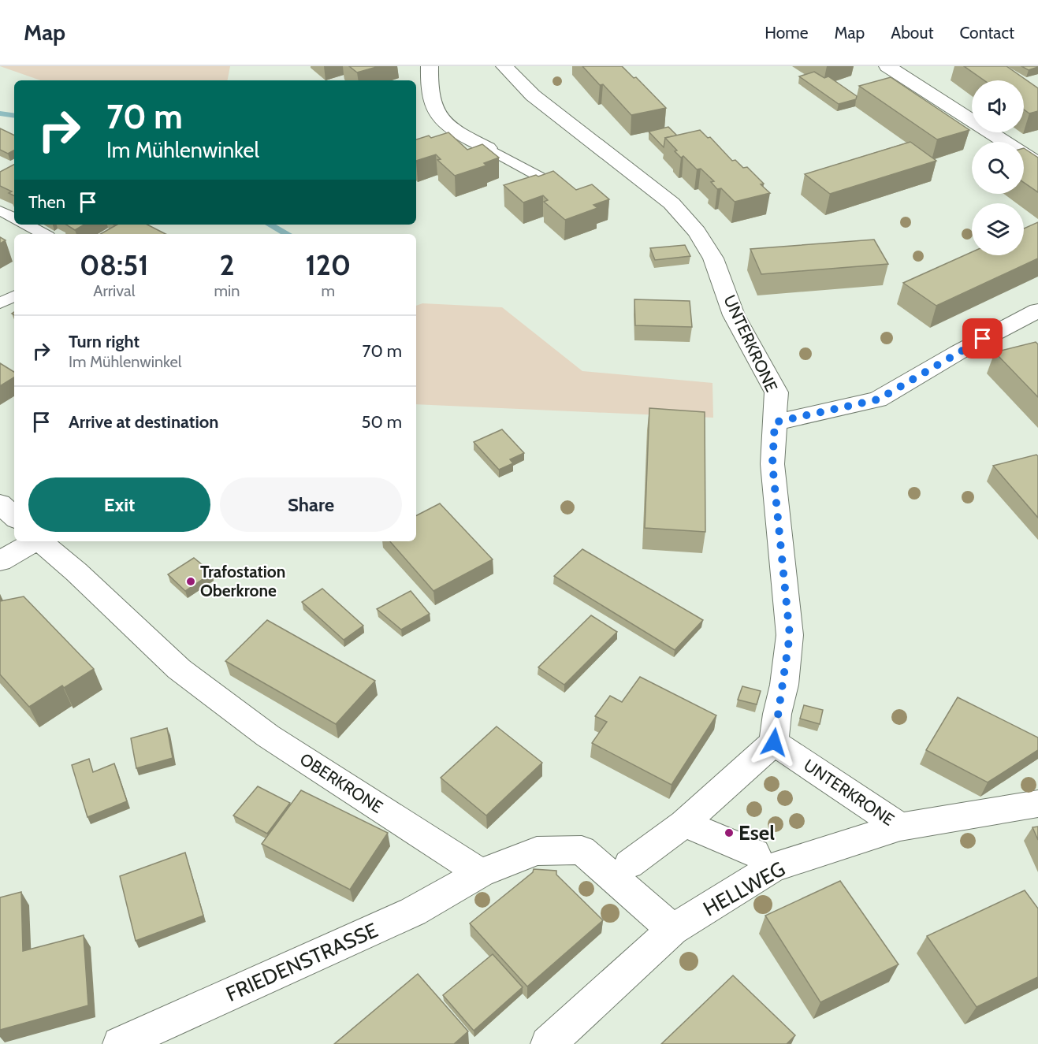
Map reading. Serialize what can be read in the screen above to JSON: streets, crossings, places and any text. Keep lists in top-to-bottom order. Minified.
{"streets":{"street":["UNTERKRONE","OBERKRONE","HELLWEG","FRIEDENSTRASSE"]},"crossings":[["UNTERKRONE","HELLWEG"],["OBERKRONE","FRIEDENSTRASSE"]],"places":["Trafostation Oberkrone","Esel"],"page":{"header":"Map","nav":["Home","Map","About","Contact"],"turn":["70 m","Im Mühlenwinkel"],"then":"Then","eta":["08:51","Arrival","2","min","120","m"],"list":[{"name":"Turn right","note":"Im Mühlenwinkel","value":"70 m"},{"name":"Arrive at destination","value":"50 m"}],"buttons":["Exit","Share"]}}
